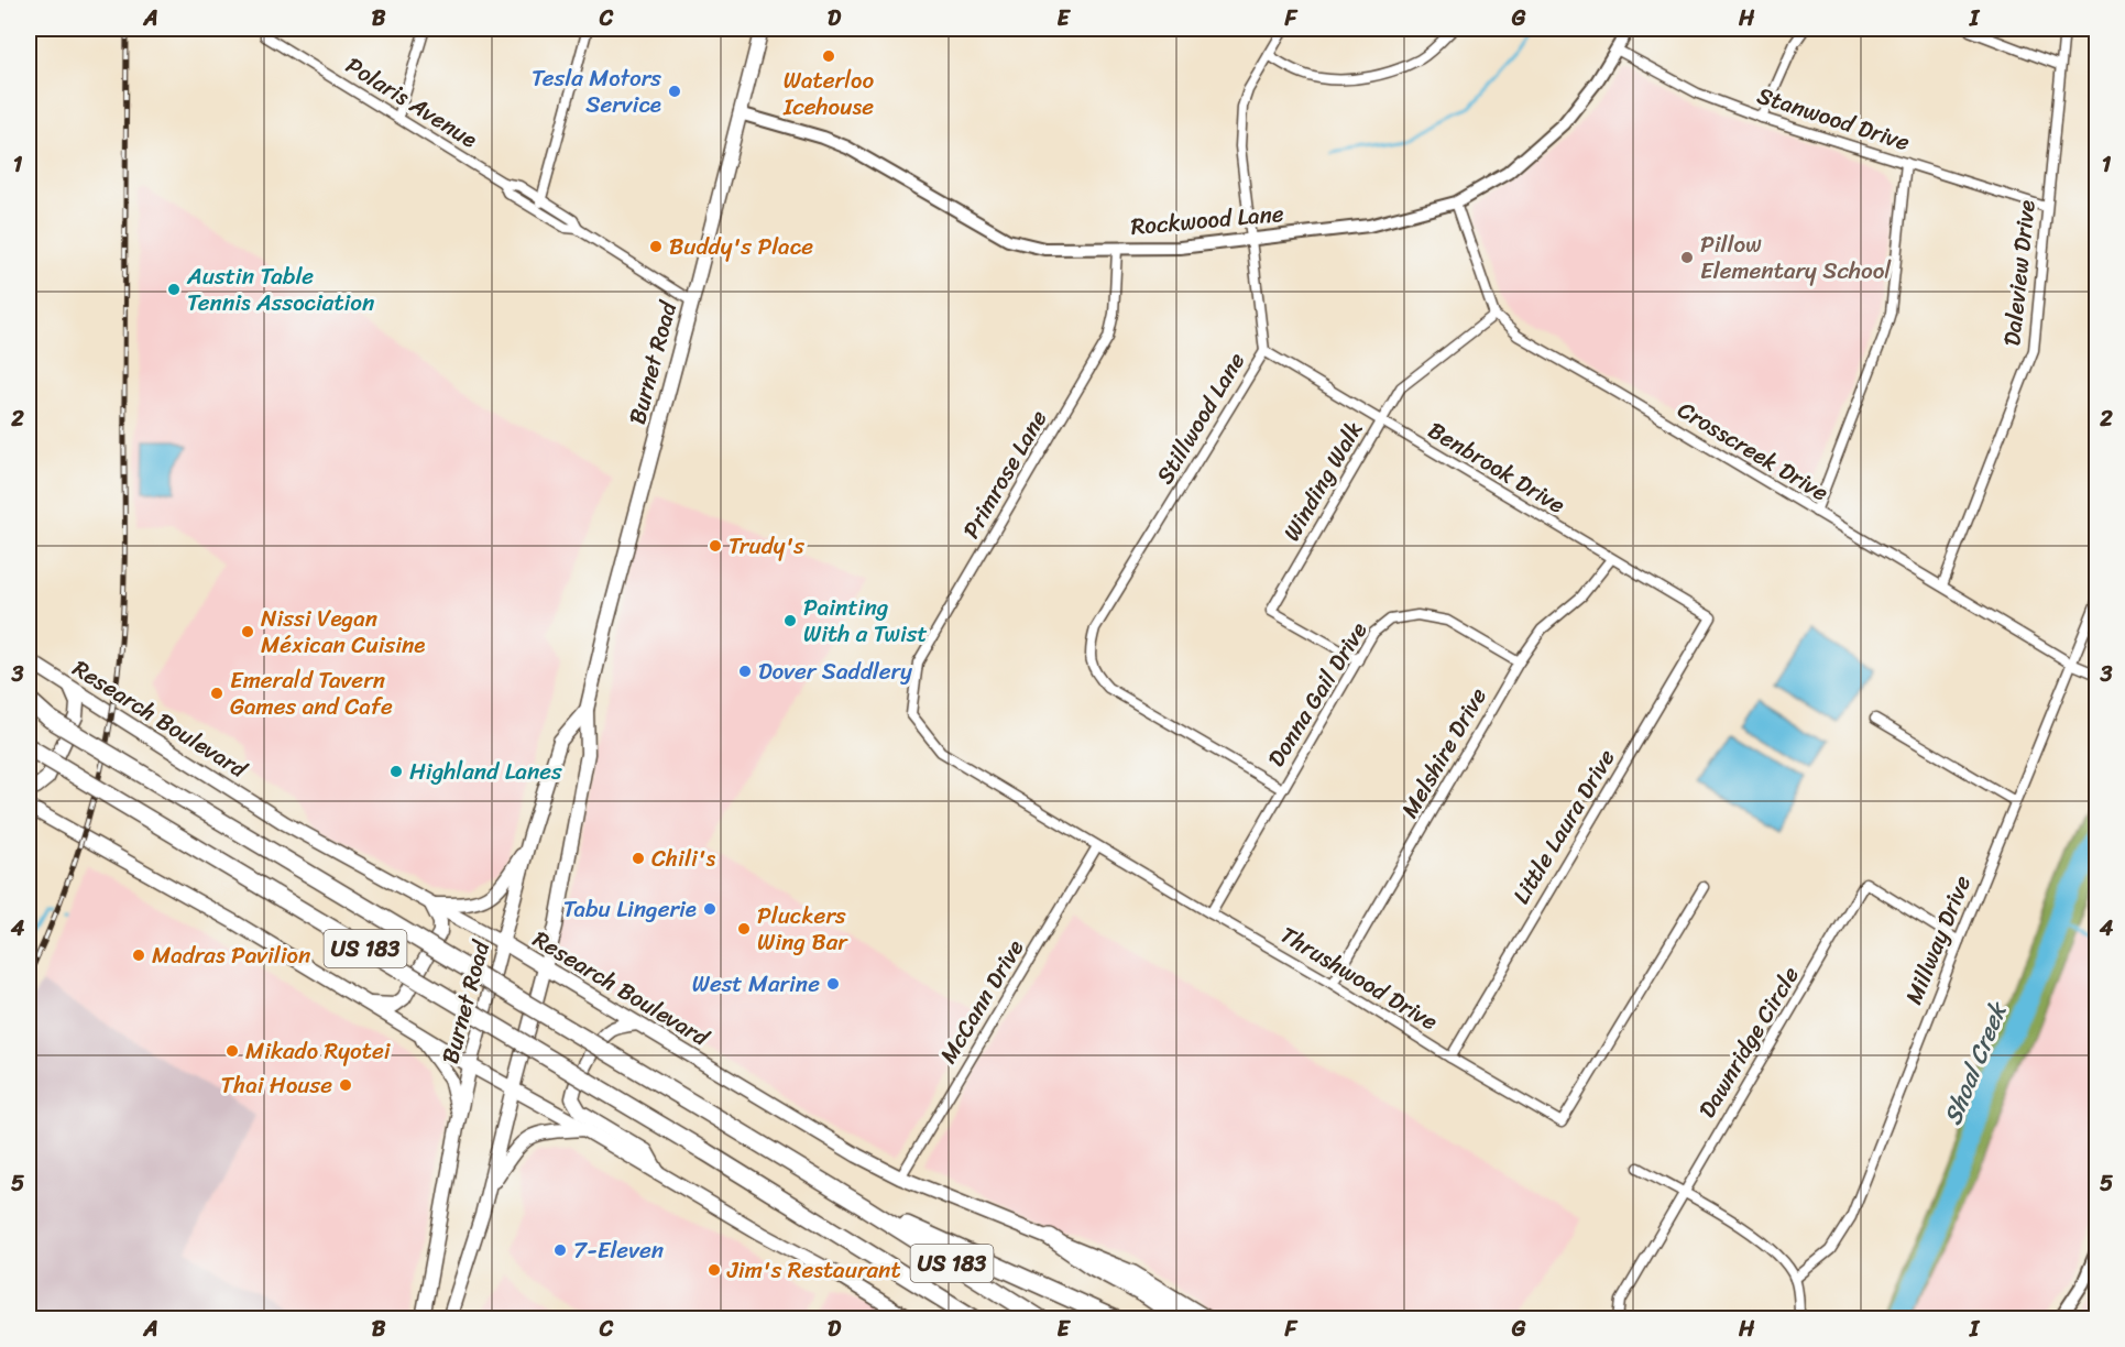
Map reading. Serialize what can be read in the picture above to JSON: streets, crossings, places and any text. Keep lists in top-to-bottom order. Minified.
{"streets":{"highway":["US 183"],"main road":["Burnet Road","Research Boulevard"],"street":["Polaris Avenue","Stanwood Drive","Rockwood Lane","Daleview Drive","Stillwood Lane","Crosscreek Drive","Benbrook Drive","Primrose Lane","Winding Walk","Donna Gail Drive","Melshire Drive","Little Laura Drive","Millway Drive","Thrushwood Drive","McCann Drive","Dawnridge Circle"]},"crossings":[["Polaris Avenue","Burnet Road"],["Stanwood Drive","Rockwood Lane"],["Stanwood Drive","Daleview Drive"],["Rockwood Lane","Burnet Road"],["Rockwood Lane","Stillwood Lane"],["Rockwood Lane","Crosscreek Drive"],["Rockwood Lane","Primrose Lane"],["Daleview Drive","Crosscreek Drive"],["Burnet Road","Research Boulevard"],["Stillwood Lane","Benbrook Drive"],["Stillwood Lane","Donna Gail Drive"],["Crosscreek Drive","Winding Walk"],["Crosscreek Drive","Millway Drive"],["Benbrook Drive","Winding Walk"],["Benbrook Drive","Melshire Drive"],["Benbrook Drive","Little Laura Drive"],["Primrose Lane","Thrushwood Drive"],["Winding Walk","Donna Gail Drive"],["Donna Gail Drive","Melshire Drive"],["Donna Gail Drive","Thrushwood Drive"],["Research Boulevard","McCann Drive"],["Melshire Drive","Thrushwood Drive"],["Little Laura Drive","Thrushwood Drive"],["Millway Drive","Dawnridge Circle"],["Thrushwood Drive","McCann Drive"]],"water":["Shoal Creek"],"places":["Waterloo Icehouse","Tesla Motors Service","Buddy's Place","Pillow Elementary School","Austin Table Tennis Association","Trudy's","Painting With a Twist","Nissi Vegan Méxican Cuisine","Dover Saddlery","Emerald Tavern Games and Cafe","Highland Lanes","Chili's","Tabu Lingerie","Pluckers Wing Bar","Madras Pavilion","West Marine","Mikado Ryotei","Thai House","7-Eleven","Jim's Restaurant"],"grid":{"columns":["A","B","C","D","E","F","G","H","I"],"rows":["1","2","3","4","5"]}}
